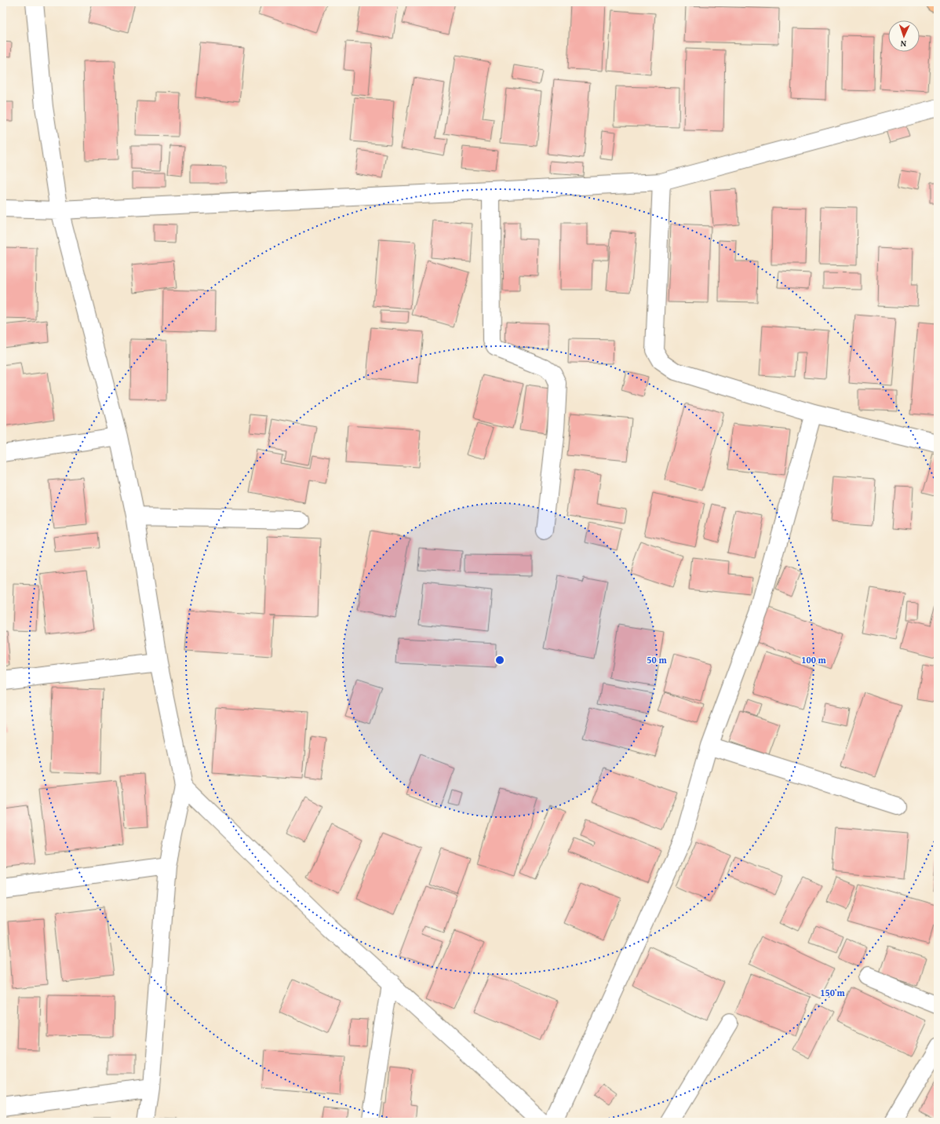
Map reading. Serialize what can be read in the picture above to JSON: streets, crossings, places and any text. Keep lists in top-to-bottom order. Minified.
{"north":"bottom","rings":["50 m","100 m","150 m"]}
